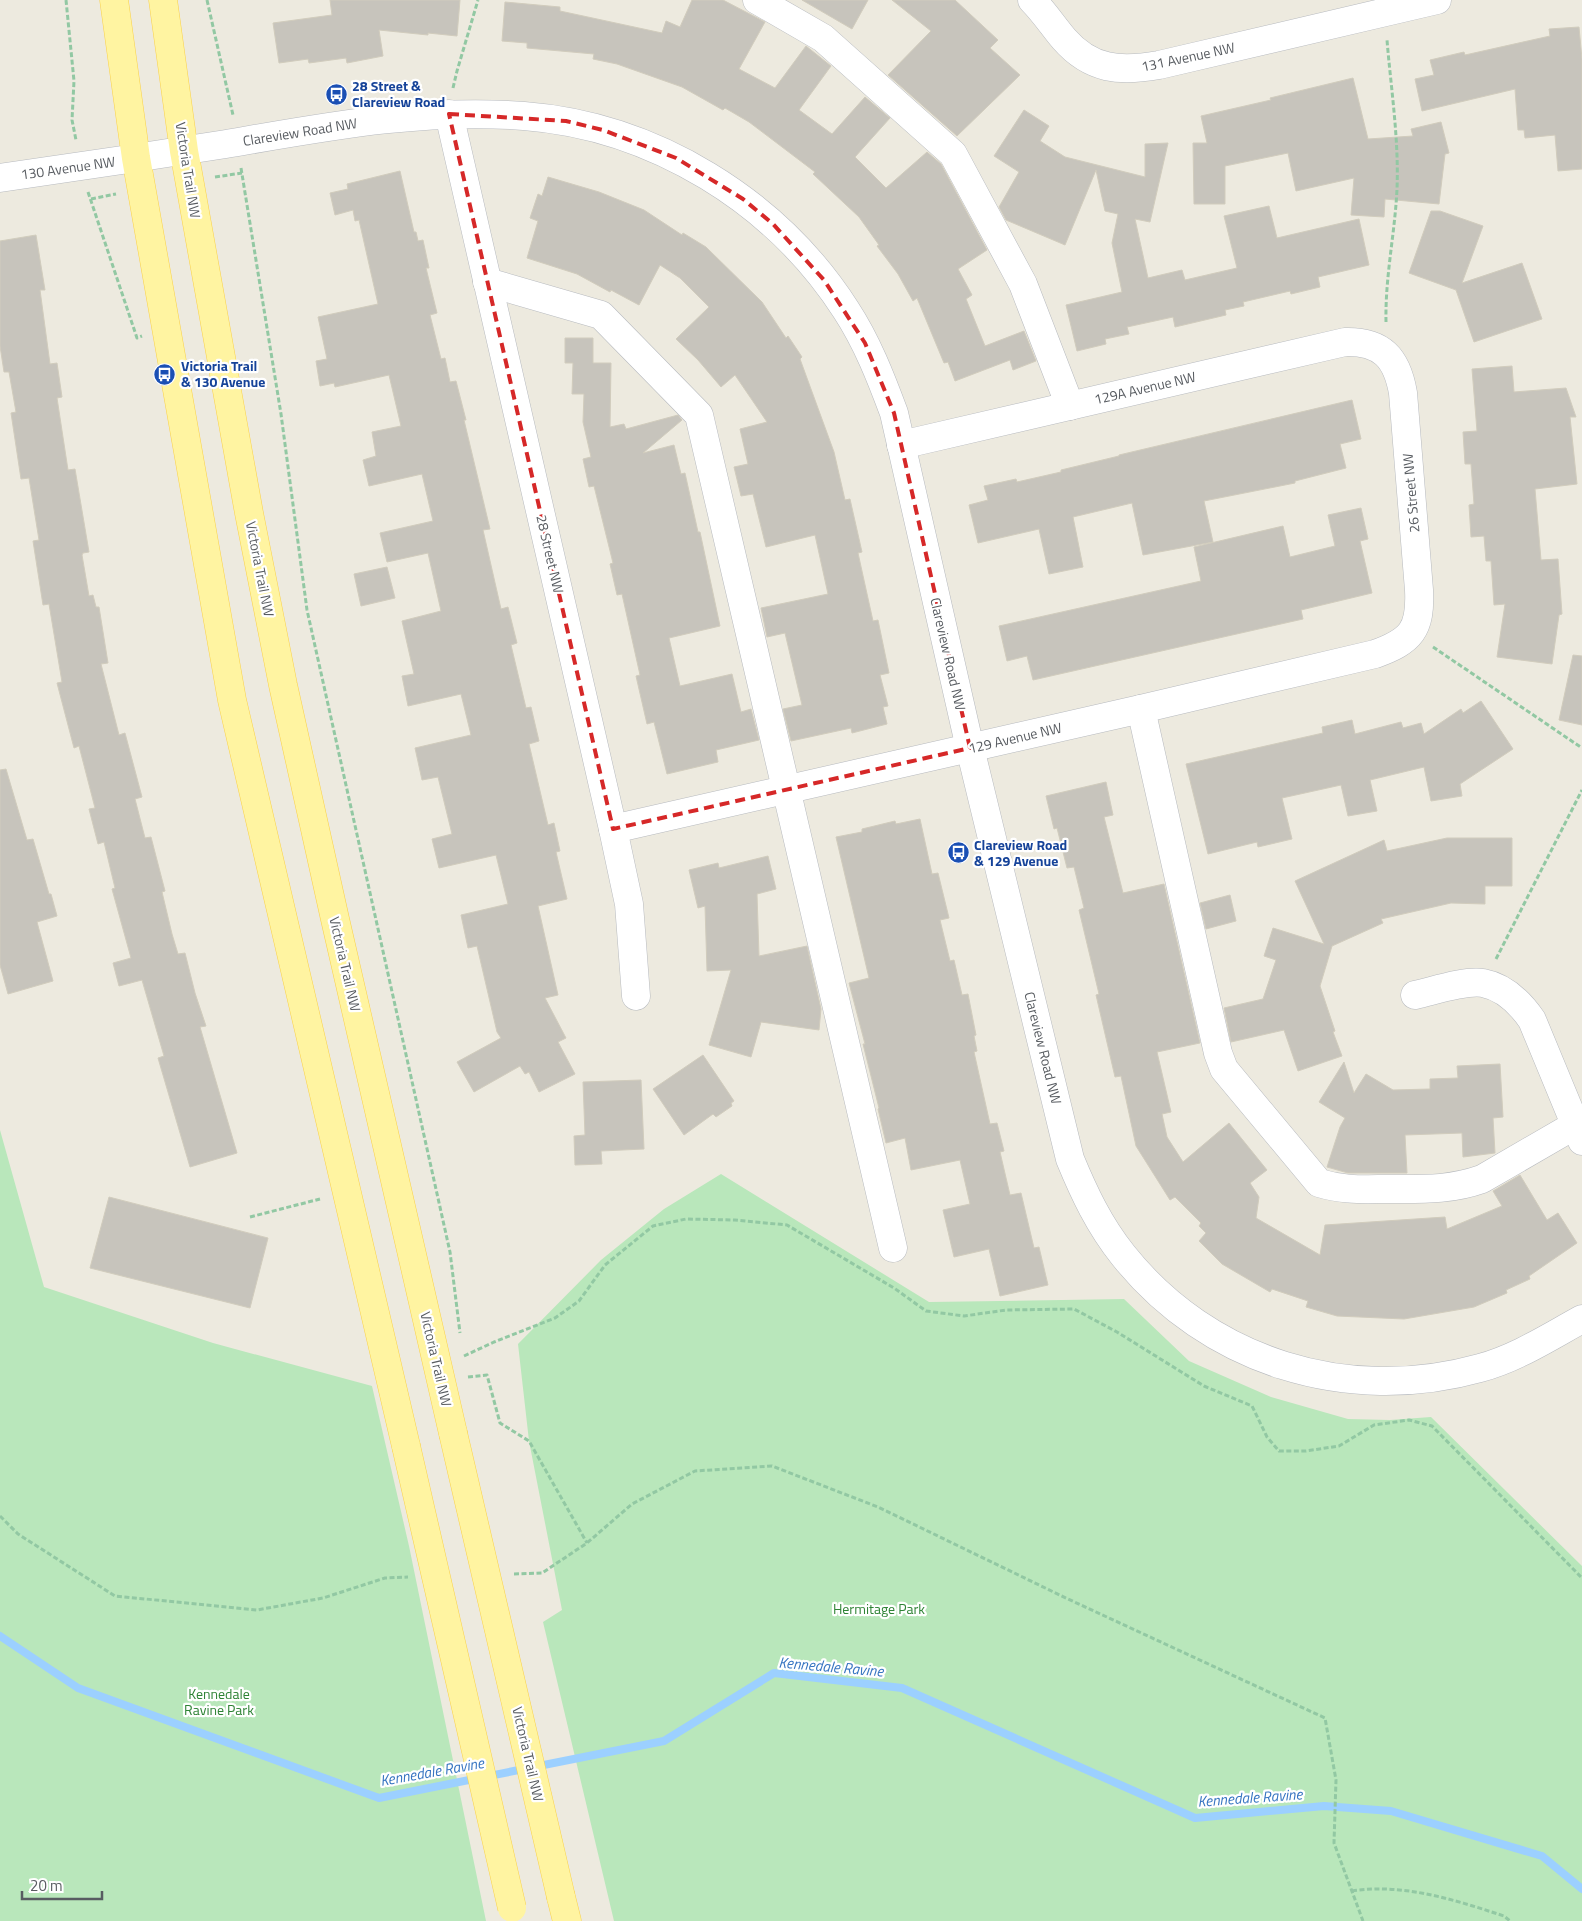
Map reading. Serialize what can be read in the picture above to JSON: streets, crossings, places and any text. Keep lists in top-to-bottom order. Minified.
{"streets":{"main road":["Victoria Trail NW"],"street":["131 Avenue NW","Clareview Road NW","130 Avenue NW","129A Avenue NW","26 Street NW","28 Street NW","129 Avenue NW"]},"crossings":[["Clareview Road NW","130 Avenue NW"],["Clareview Road NW","Victoria Trail NW"],["Clareview Road NW","129A Avenue NW"],["Clareview Road NW","28 Street NW"],["Clareview Road NW","129 Avenue NW"],["129A Avenue NW","26 Street NW"],["26 Street NW","129 Avenue NW"],["28 Street NW","129 Avenue NW"]],"water":["Kennedale Ravine"],"parks":["Hermitage Park","Kennedale Ravine Park"],"places":{"bus stop":["28 Street & Clareview Road","Victoria Trail & 130 Avenue","Clareview Road & 129 Avenue"]},"scale_bar":"20 m"}
